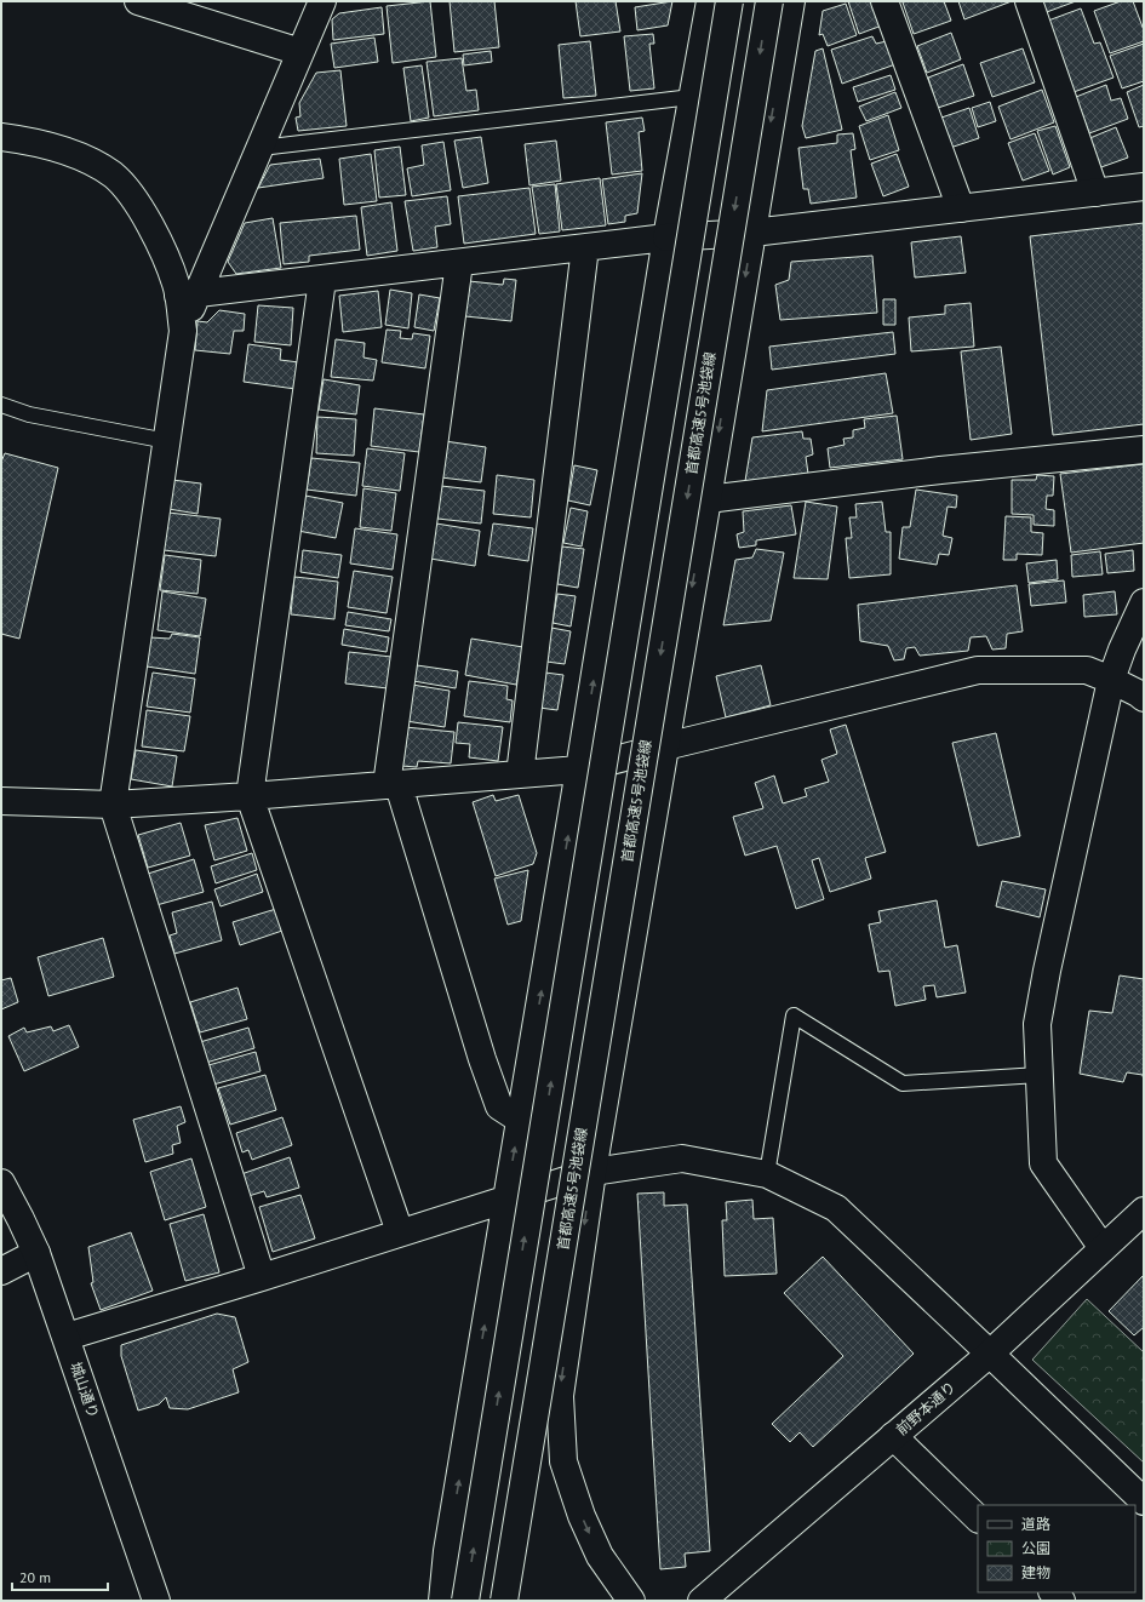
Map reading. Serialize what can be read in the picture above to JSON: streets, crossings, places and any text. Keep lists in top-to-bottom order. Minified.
{"streets":{"main road":["首都高速5号池袋線","城山通り","前野本通り"]},"legend":["道路","公園","建物"],"scale_bar":"20 m"}
